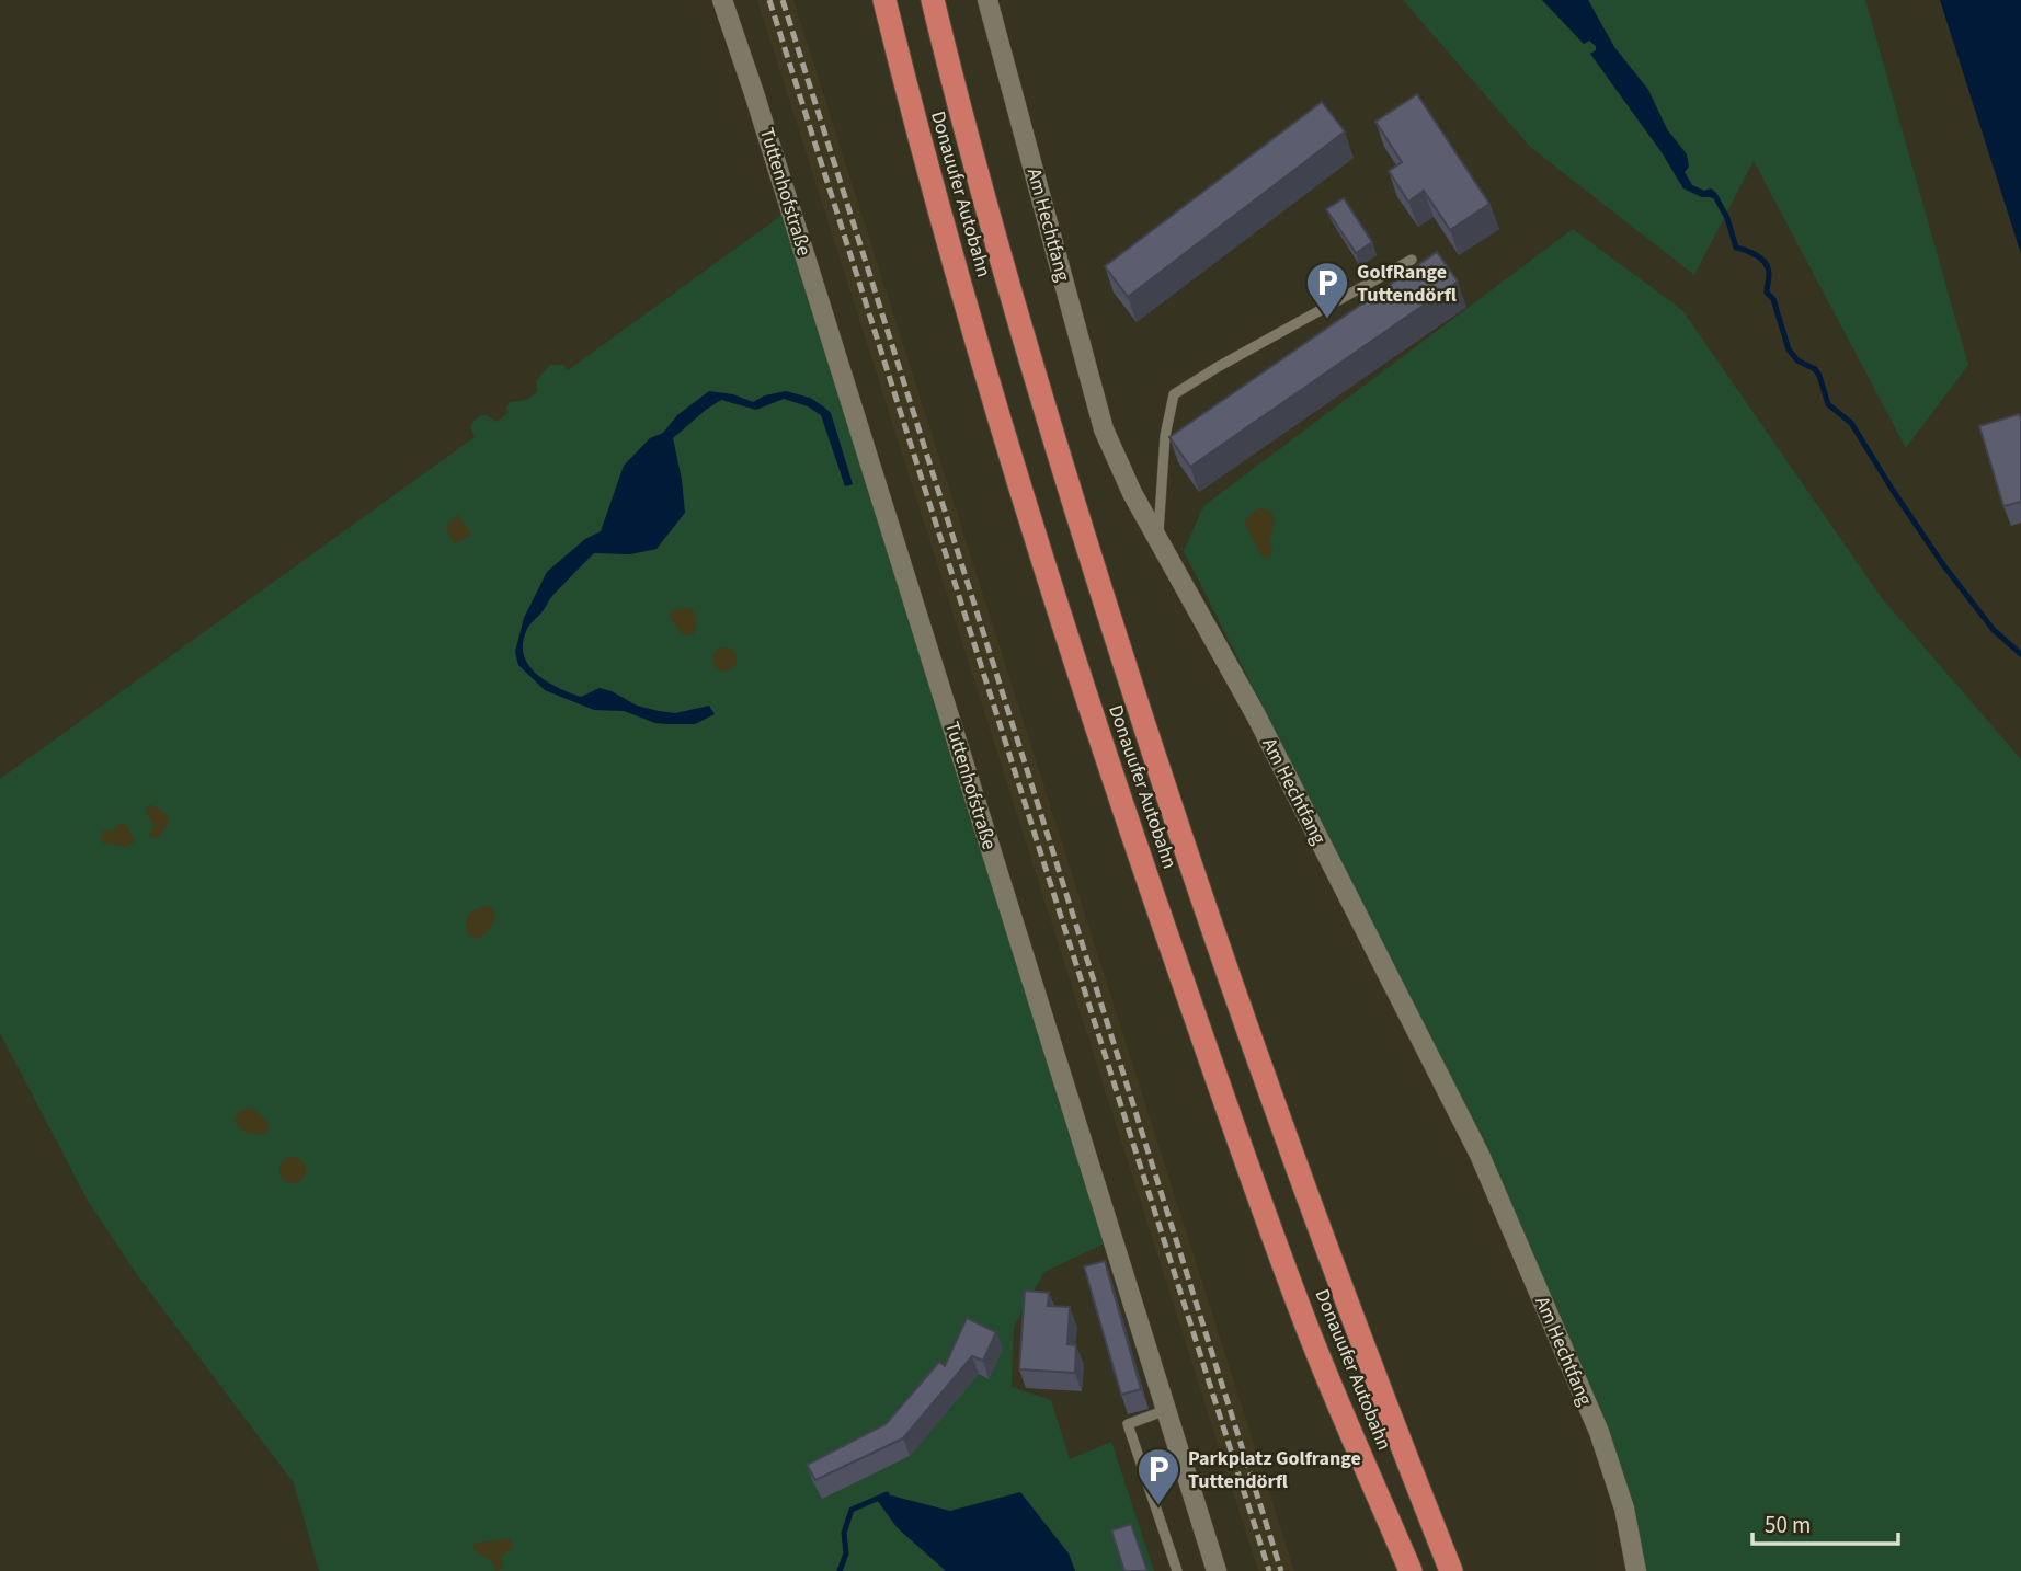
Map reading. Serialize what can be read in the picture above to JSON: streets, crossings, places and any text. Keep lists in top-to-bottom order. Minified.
{"streets":{"highway":["Donauufer Autobahn"],"street":["Tuttenhofstraße","Am Hechtfang"]},"places":{"parking":["GolfRange Tuttendörfl","Parkplatz Golfrange Tuttendörfl"]},"scale_bar":"50 m"}
